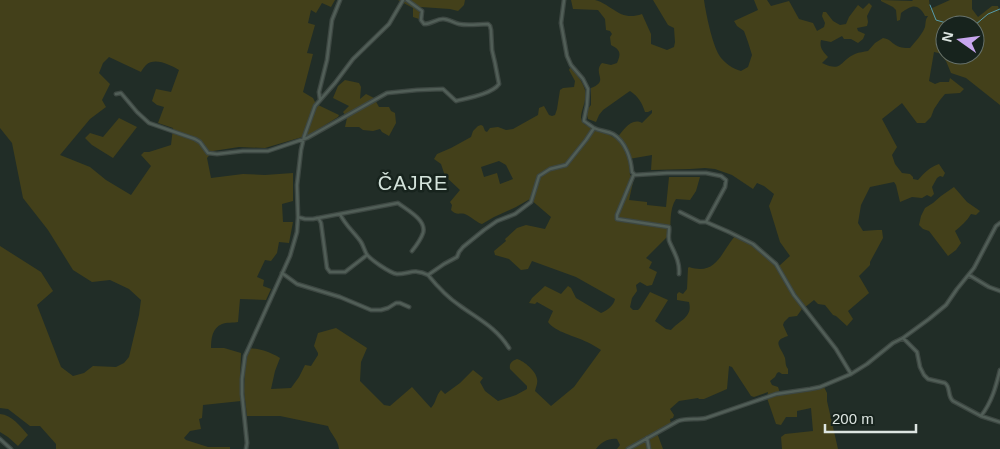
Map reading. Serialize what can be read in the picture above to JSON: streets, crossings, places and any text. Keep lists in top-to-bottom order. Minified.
{"districts":["ČAJRE"],"scale_bar":"200 m","north":"left"}
